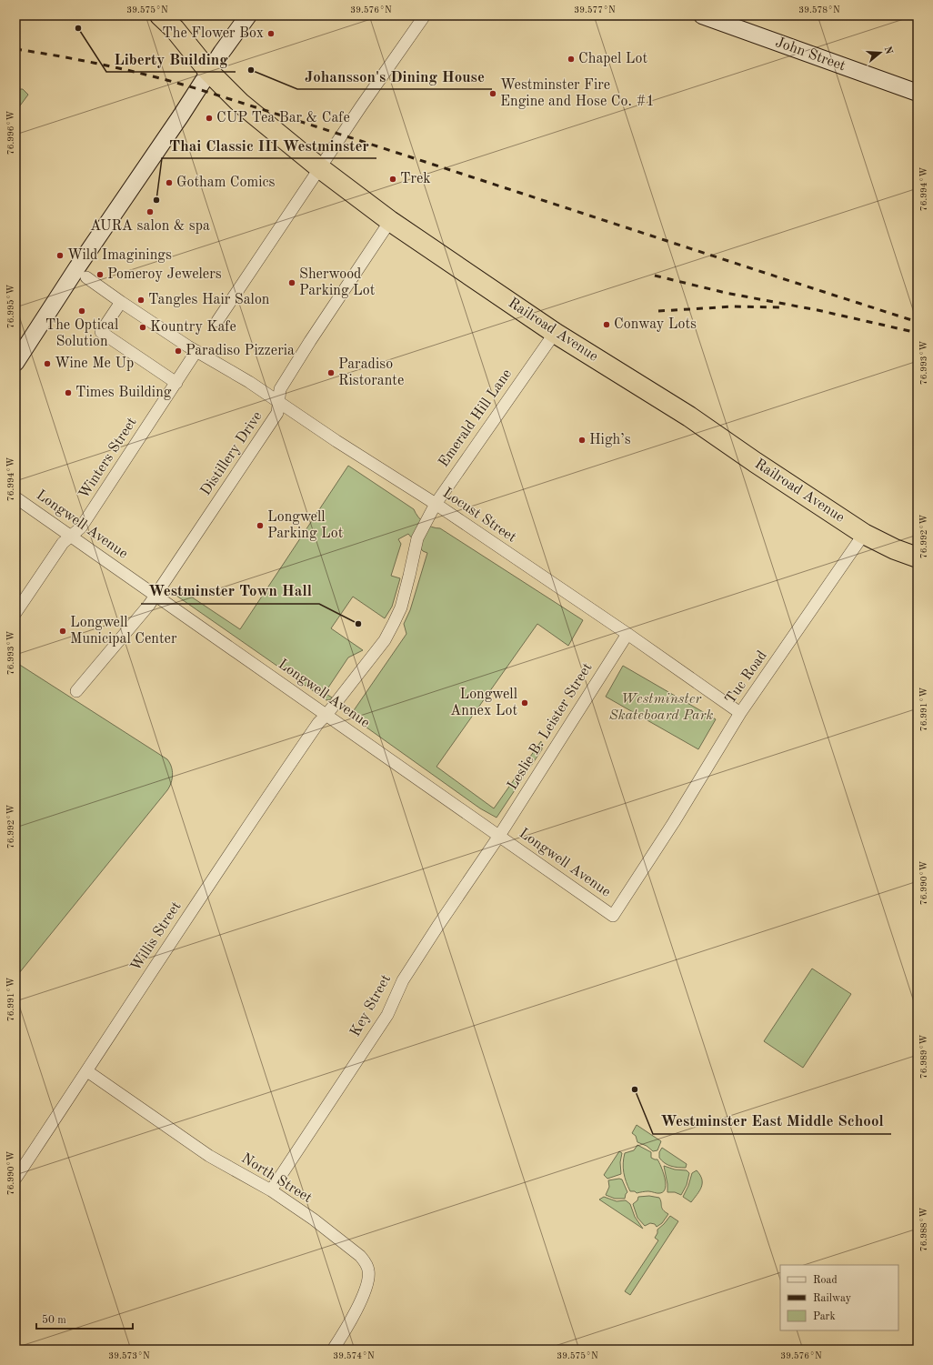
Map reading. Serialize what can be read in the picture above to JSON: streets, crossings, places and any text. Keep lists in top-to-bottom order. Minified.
{"streets":{"highway":["Railroad Avenue"],"main road":["John Street"],"street":["Emerald Hill Lane","Distillery Drive","Winters Street","Locust Street","Longwell Avenue","Tuc Road","Leslie B. Leister Street","Willis Street","Key Street","North Street"]},"crossings":[["Railroad Avenue","Emerald Hill Lane"],["Railroad Avenue","Distillery Drive"],["Railroad Avenue","Tuc Road"],["Emerald Hill Lane","Locust Street"],["Emerald Hill Lane","Longwell Avenue"],["Emerald Hill Lane","Willis Street"],["Distillery Drive","Locust Street"],["Distillery Drive","Longwell Avenue"],["Winters Street","Locust Street"],["Winters Street","Longwell Avenue"],["Locust Street","Tuc Road"],["Locust Street","Leslie B. Leister Street"],["Longwell Avenue","Tuc Road"],["Longwell Avenue","Leslie B. Leister Street"],["Longwell Avenue","Willis Street"],["Longwell Avenue","Key Street"],["Leslie B. Leister Street","Key Street"],["Willis Street","North Street"],["Key Street","North Street"]],"parks":["Westminster Skateboard Park"],"places":["Liberty Building","The Flower Box","Chapel Lot","Johansson's Dining House","Westminster Fire Engine and Hose Co. #1","CUP Tea Bar & Cafe","Trek","Gotham Comics","Thai Classic III Westminster","AURA salon & spa","Wild Imaginings","Pomeroy Jewelers","Sherwood Parking Lot","Tangles Hair Salon","The Optical Solution","Conway Lots","Kountry Kafe","Paradiso Pizzeria","Wine Me Up","Paradiso Ristorante","Times Building","High’s","Longwell Parking Lot","Westminster Town Hall","Longwell Municipal Center","Longwell Annex Lot","Westminster East Middle School"],"legend":["Road","Railway","Park"],"scale_bar":"50 m","north":"right","coordinates":["39.575°N","39.576°N","39.577°N","39.578°N","76.996°W","76.994°W","76.995°W","76.993°W","76.992°W","76.991°W","76.990°W","76.989°W","76.988°W","39.573°N","39.574°N"]}
